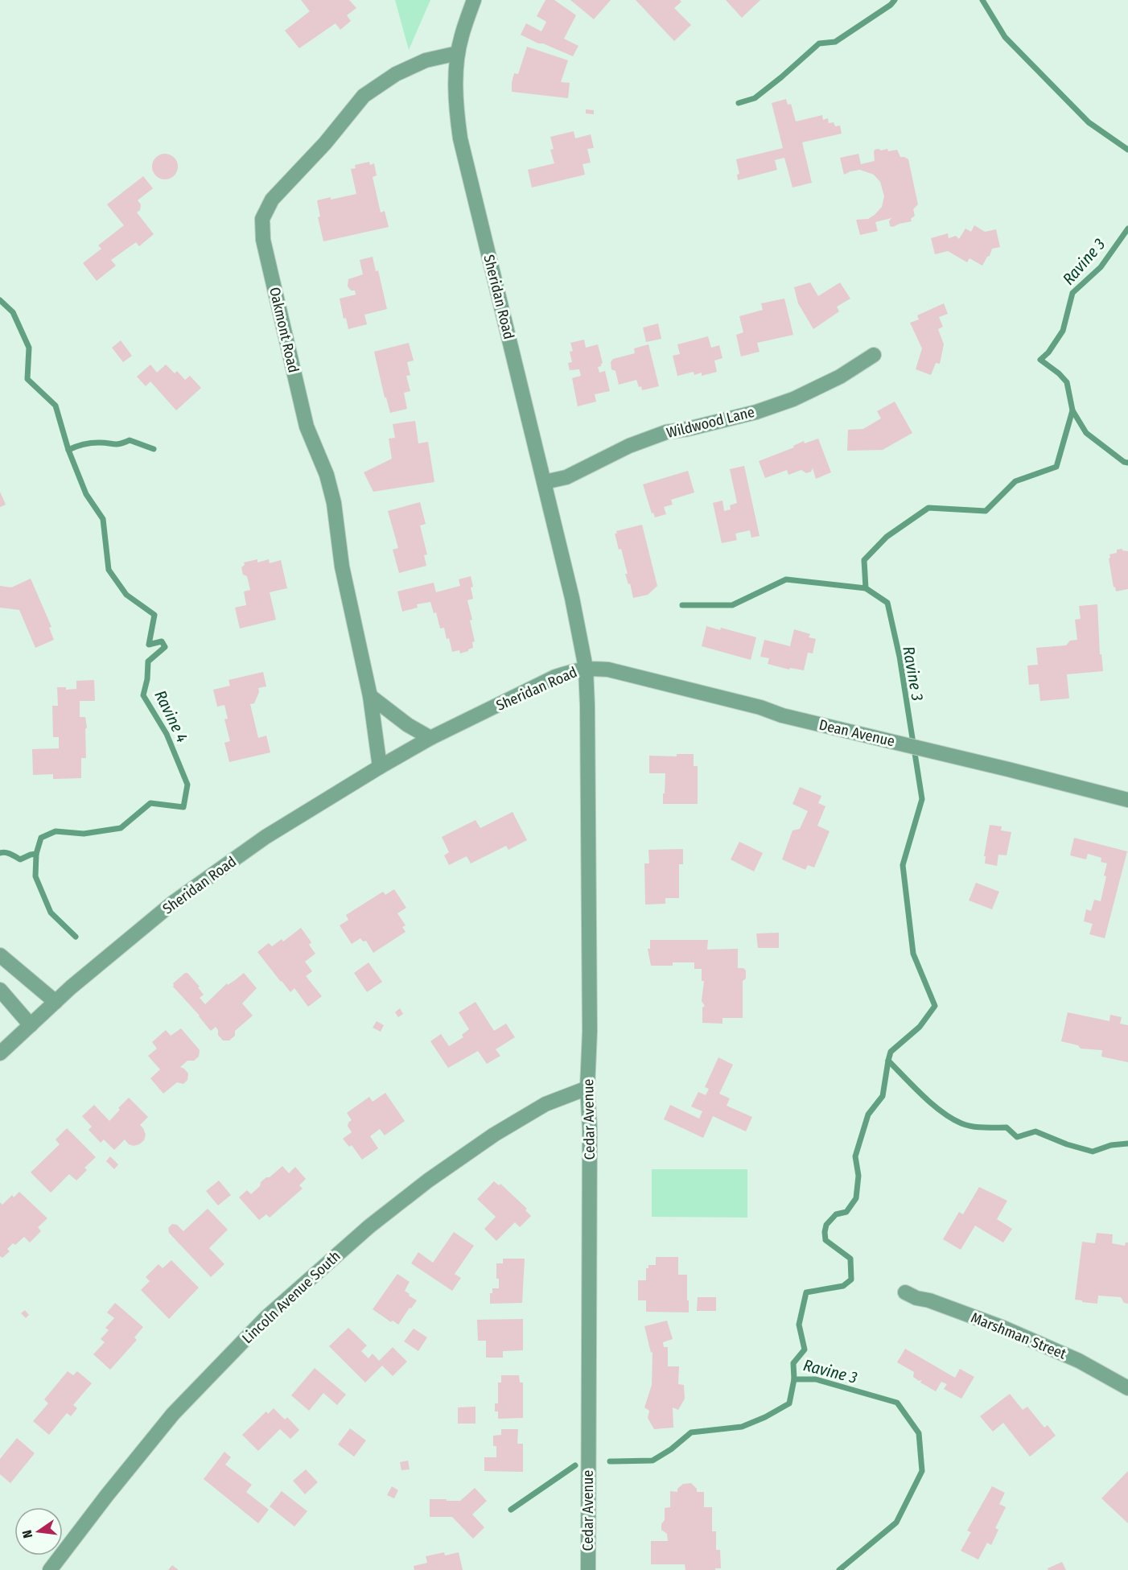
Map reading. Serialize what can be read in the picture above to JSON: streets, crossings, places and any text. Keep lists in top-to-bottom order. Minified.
{"streets":{"street":["Sheridan Road","Oakmont Road","Wildwood Lane","Dean Avenue","Cedar Avenue","Lincoln Avenue South","Marshman Street"]},"crossings":[["Sheridan Road","Oakmont Road"],["Sheridan Road","Wildwood Lane"],["Sheridan Road","Dean Avenue"],["Sheridan Road","Cedar Avenue"],["Dean Avenue","Cedar Avenue"],["Cedar Avenue","Lincoln Avenue South"]],"water":["Ravine 3","Ravine 4"],"north":"left"}
